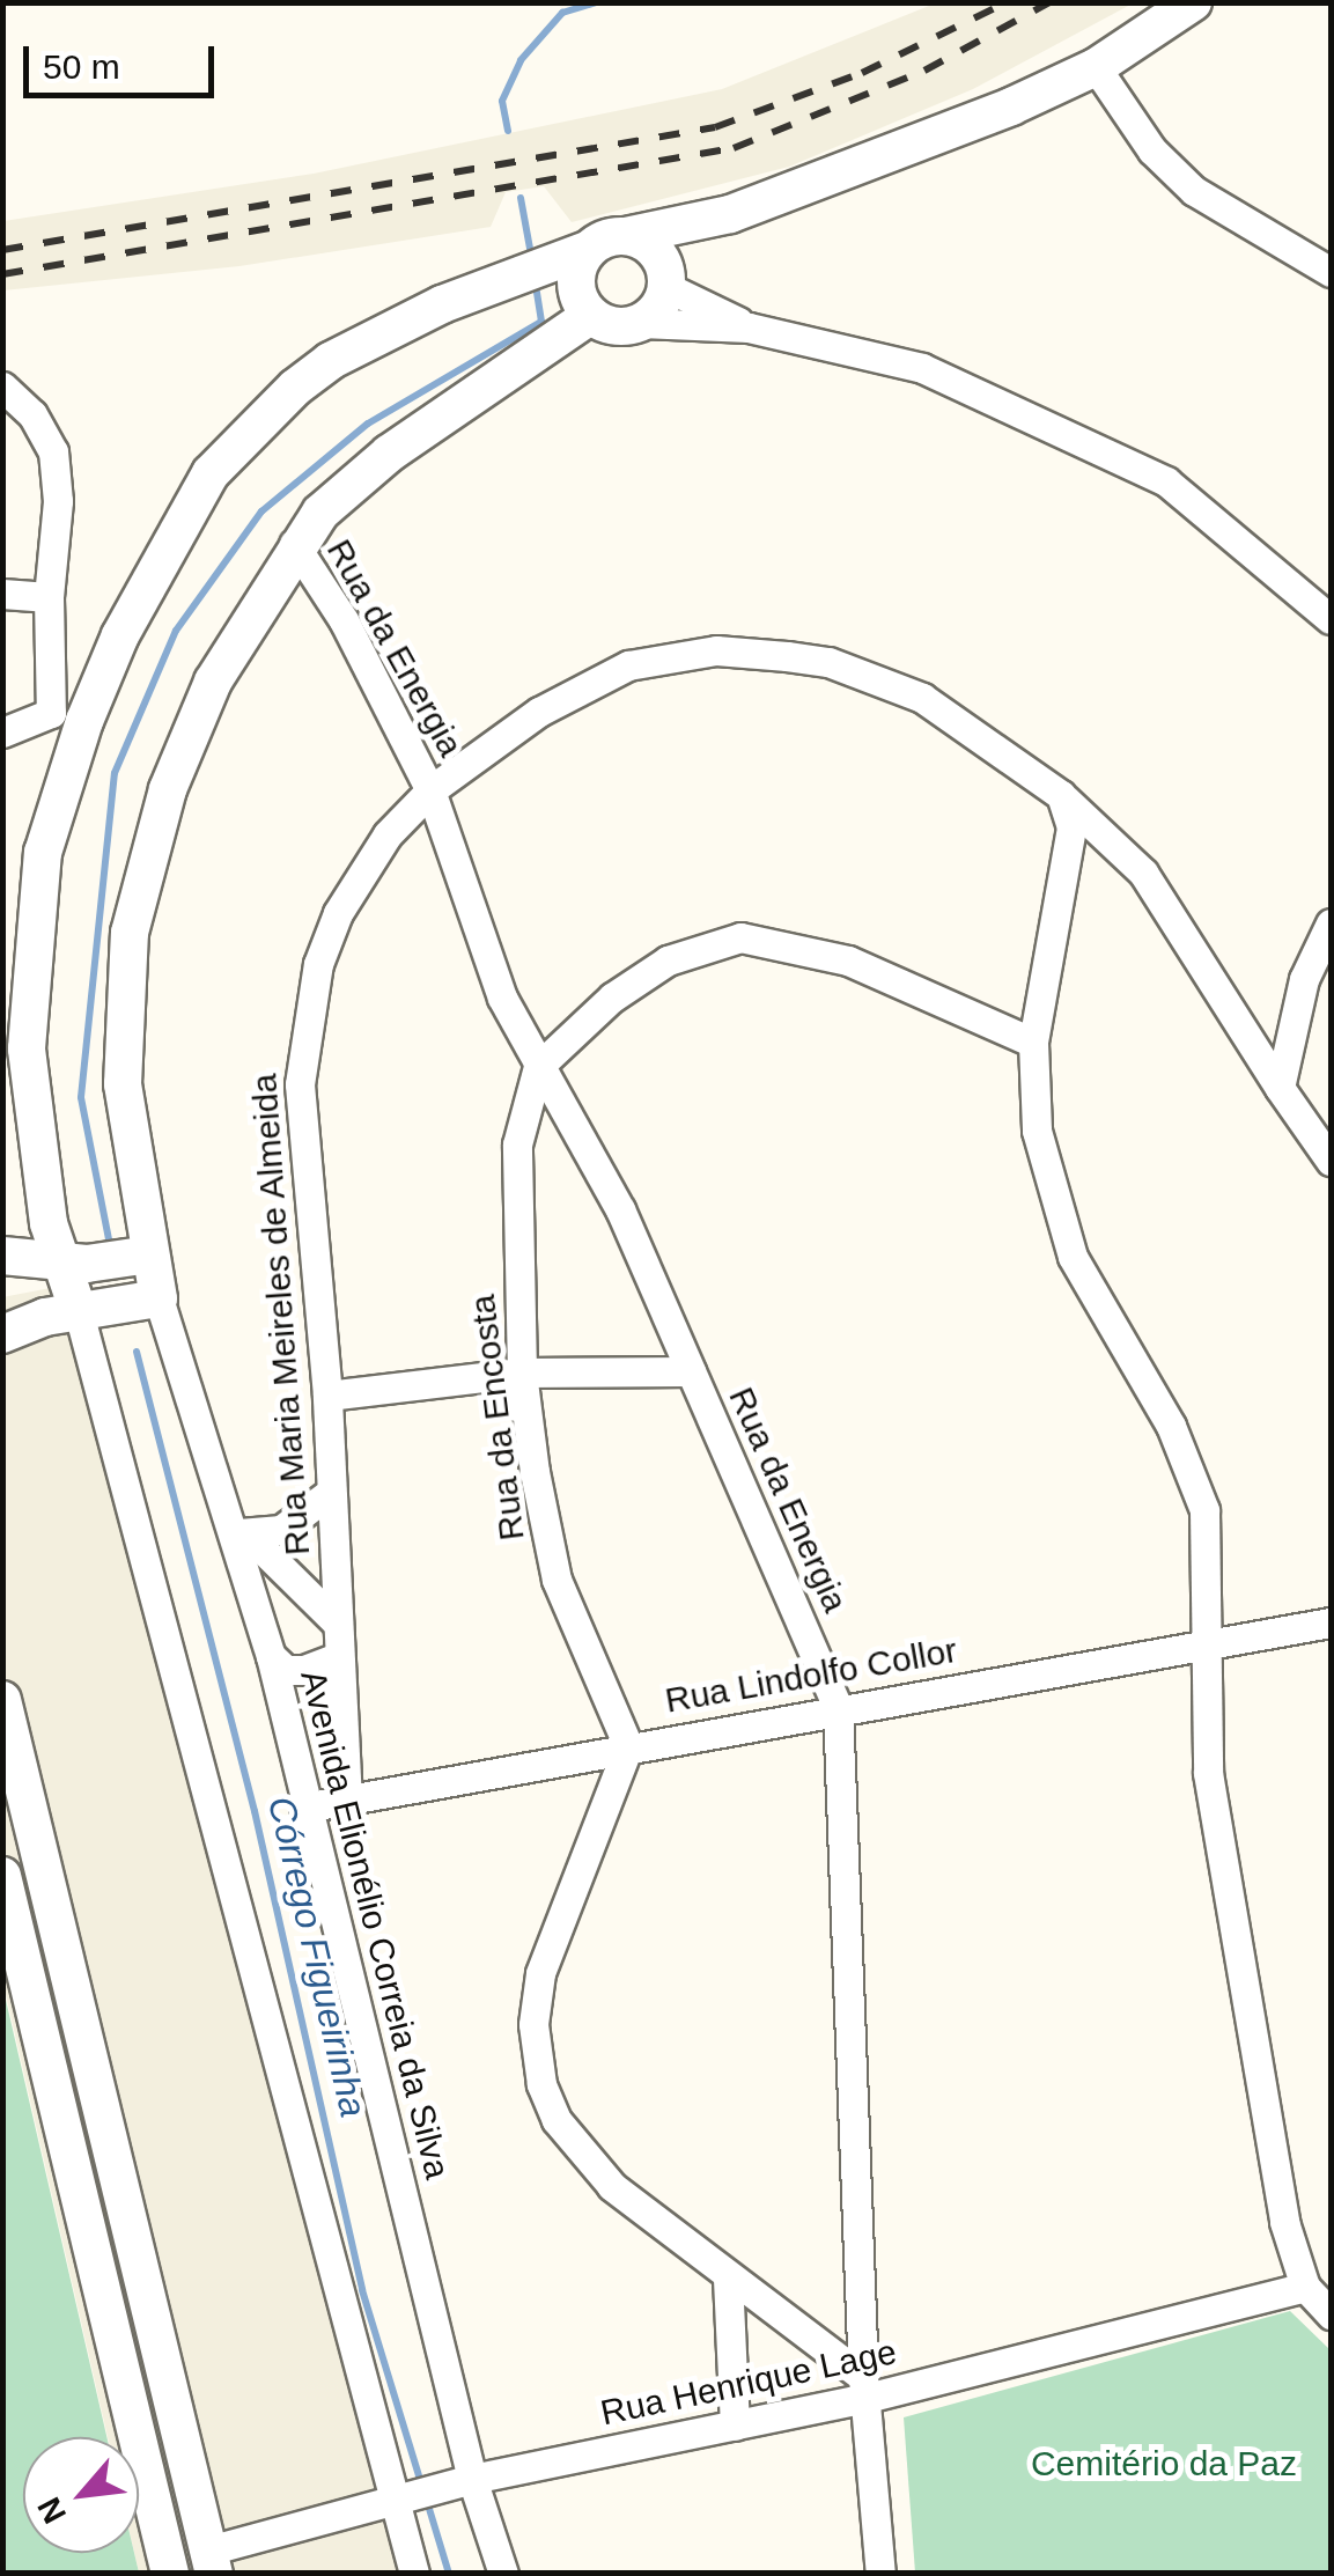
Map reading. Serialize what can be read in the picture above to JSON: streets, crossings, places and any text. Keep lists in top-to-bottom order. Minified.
{"streets":{"street":["Rua da Energia","Rua Maria Meireles de Almeida","Rua da Encosta","Rua Lindolfo Collor","Avenida Elionélio Correia da Silva","Rua Henrique Lage"]},"crossings":[["Rua da Energia","Rua Maria Meireles de Almeida"],["Rua da Energia","Rua da Encosta"],["Rua da Energia","Rua Lindolfo Collor"],["Rua da Energia","Rua Henrique Lage"],["Rua Maria Meireles de Almeida","Rua Lindolfo Collor"],["Rua da Encosta","Rua Lindolfo Collor"],["Rua Lindolfo Collor","Avenida Elionélio Correia da Silva"],["Avenida Elionélio Correia da Silva","Rua Henrique Lage"]],"water":["Córrego Figueirinha"],"parks":["Cemitério da Paz"],"scale_bar":"50 m","north":"bottom left"}
